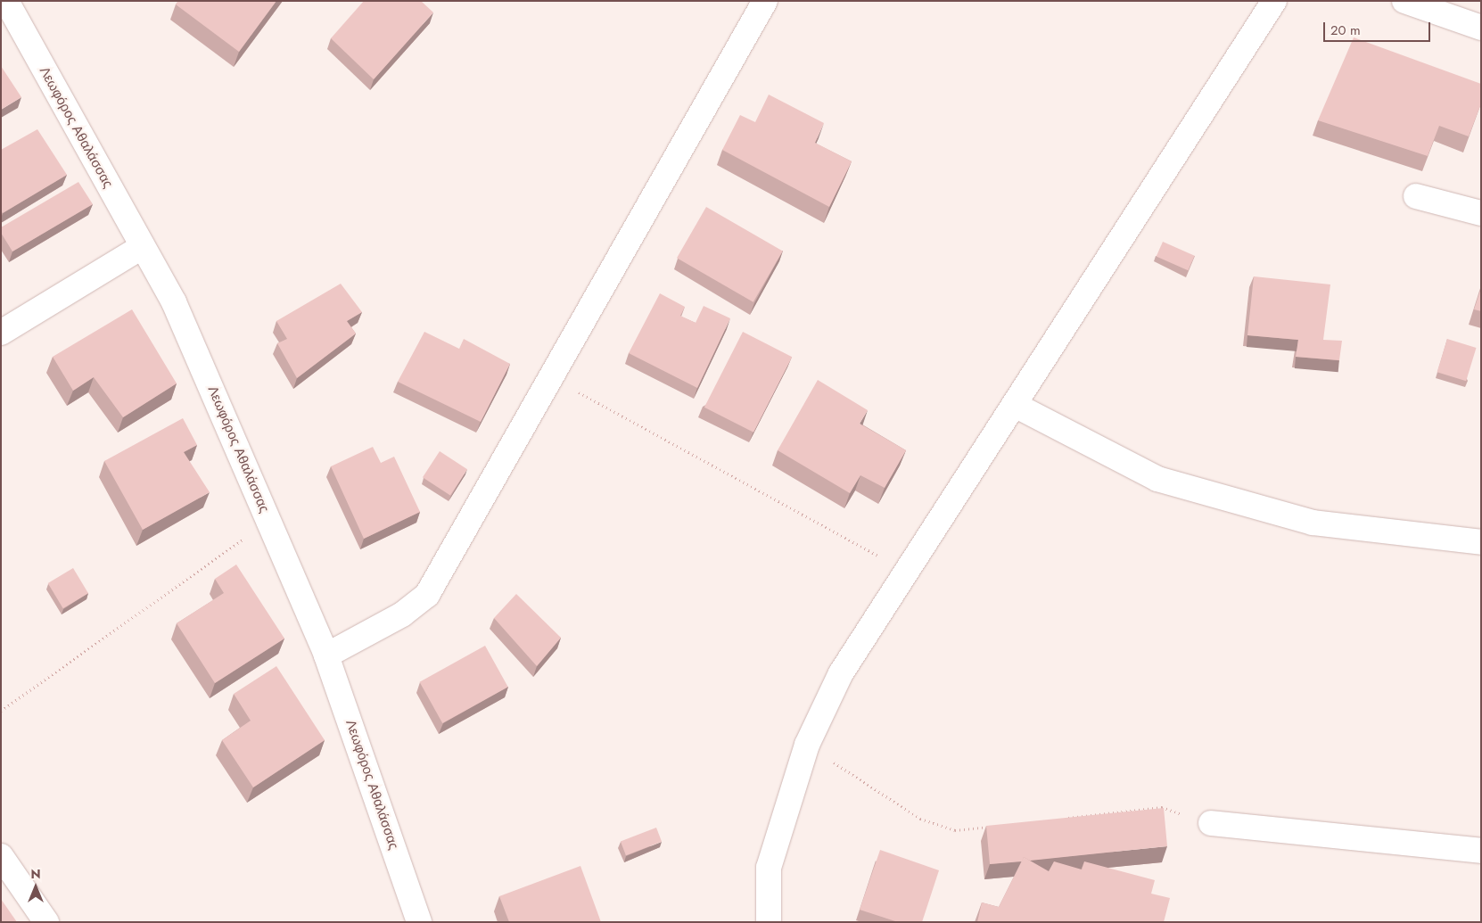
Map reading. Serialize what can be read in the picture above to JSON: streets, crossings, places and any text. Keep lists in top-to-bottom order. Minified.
{"streets":{"street":["Λεωφόρος Αθαλάσσας"]},"scale_bar":"20 m","north":"top"}
